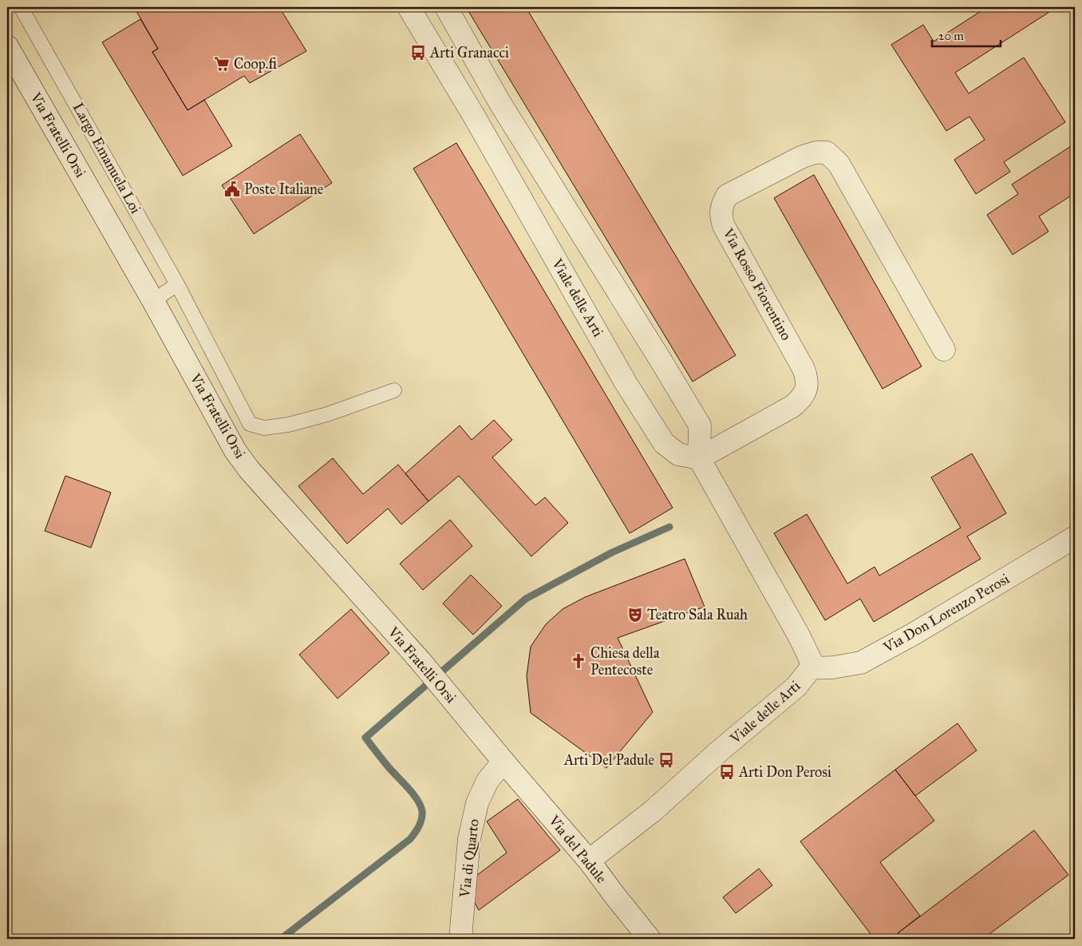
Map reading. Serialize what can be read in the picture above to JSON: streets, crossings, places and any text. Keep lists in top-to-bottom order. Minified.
{"streets":{"street":["Via Fratelli Orsi","Via Rosso Fiorentino","Viale delle Arti","Via Don Lorenzo Perosi","Via del Padule","Via di Quarto"],"lane":["Largo Emanuela Loi"]},"crossings":[["Via Fratelli Orsi","Largo Emanuela Loi"],["Via Fratelli Orsi","Via del Padule"],["Via Fratelli Orsi","Via di Quarto"],["Via Rosso Fiorentino","Viale delle Arti"],["Viale delle Arti","Via Don Lorenzo Perosi"],["Viale delle Arti","Via del Padule"],["Via del Padule","Via di Quarto"]],"places":{"bus stop":["Arti Granacci","Arti Del Padule","Arti Don Perosi"],"supermarket":["Coop.fi"],"public building":["Poste Italiane"],"theatre":["Teatro Sala Ruah"],"church":["Chiesa della Pentecoste"]},"scale_bar":"20 m"}
